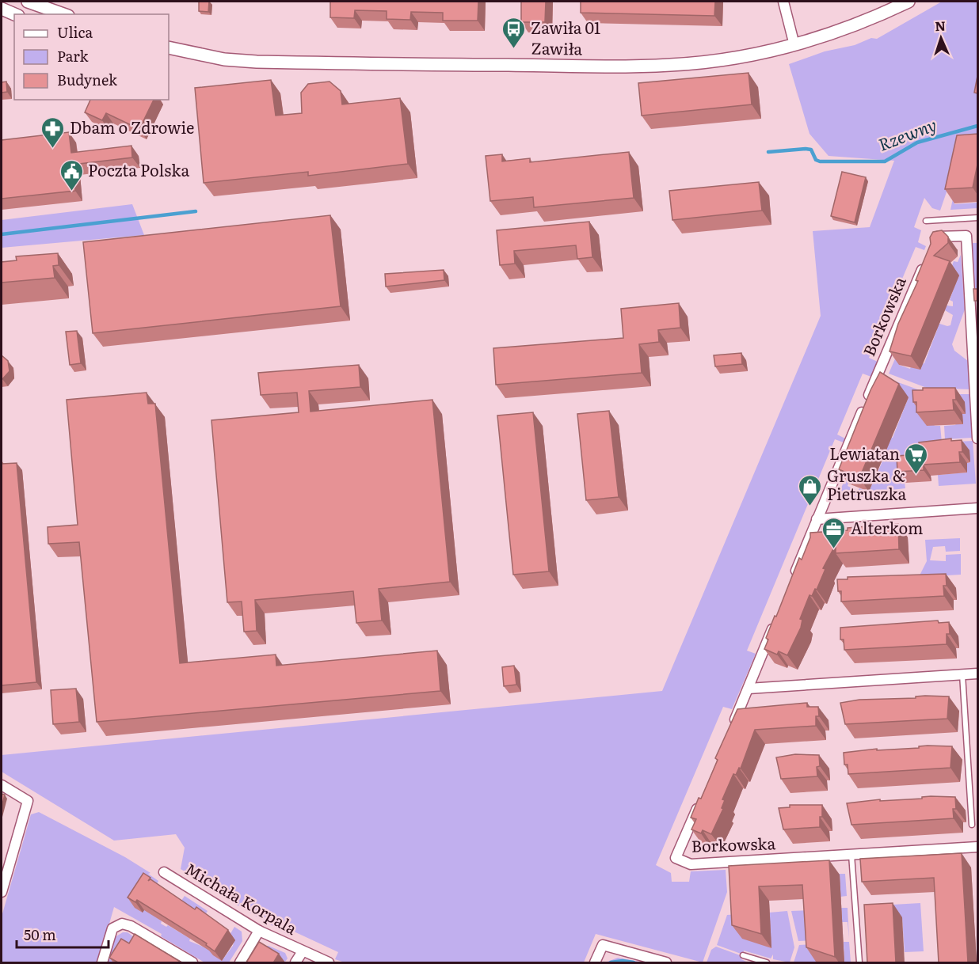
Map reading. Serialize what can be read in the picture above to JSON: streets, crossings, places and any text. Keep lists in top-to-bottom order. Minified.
{"streets":{"street":["Zawiła","Borkowska","Michała Korpala"]},"water":["Rzewny"],"places":{"bus stop":["Zawiła 01"],"pharmacy":["Dbam o Zdrowie"],"public building":["Poczta Polska"],"supermarket":["Lewiatan"],"shop":["Gruszka & Pietruszka"],"office":["Alterkom"]},"legend":["Ulica","Park","Budynek"],"scale_bar":"50 m","north":"top"}
